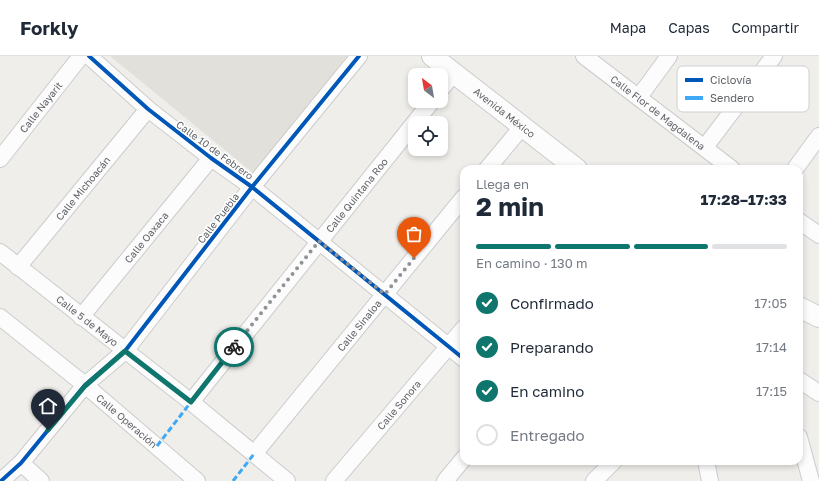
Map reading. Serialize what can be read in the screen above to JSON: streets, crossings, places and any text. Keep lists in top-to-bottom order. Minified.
{"streets":{"street":["Calle Nayarit","Calle Flor de Magdalena","Avenida México","Calle 10 de Febrero","Calle Michoacán","Calle Quintana Roo","Calle Puebla","Calle Oaxaca","Calle 5 de Mayo","Calle Sinaloa","Calle Sonora","Calle Operación"]},"crossings":[["Calle 10 de Febrero","Calle Michoacán"],["Calle 10 de Febrero","Calle Quintana Roo"],["Calle 10 de Febrero","Calle Puebla"],["Calle 10 de Febrero","Calle Oaxaca"],["Calle 10 de Febrero","Calle Sinaloa"],["Calle 10 de Febrero","Calle Sonora"],["Calle Michoacán","Calle 5 de Mayo"],["Calle Quintana Roo","Calle 5 de Mayo"],["Calle Puebla","Calle 5 de Mayo"],["Calle Puebla","Calle Operación"],["Calle Oaxaca","Calle 5 de Mayo"],["Calle 5 de Mayo","Calle Sinaloa"]],"legend":["Ciclovía","Sendero"],"north":"top left","page":{"header":"Forkly","nav":["Mapa","Capas","Compartir"],"heading":["2 min","Llega en","17:28–17:33"],"bar":"En camino · 130 m","list":[["Confirmado","17:05"],["Preparando","17:14"],["En camino","17:15"],"Entregado"]}}
